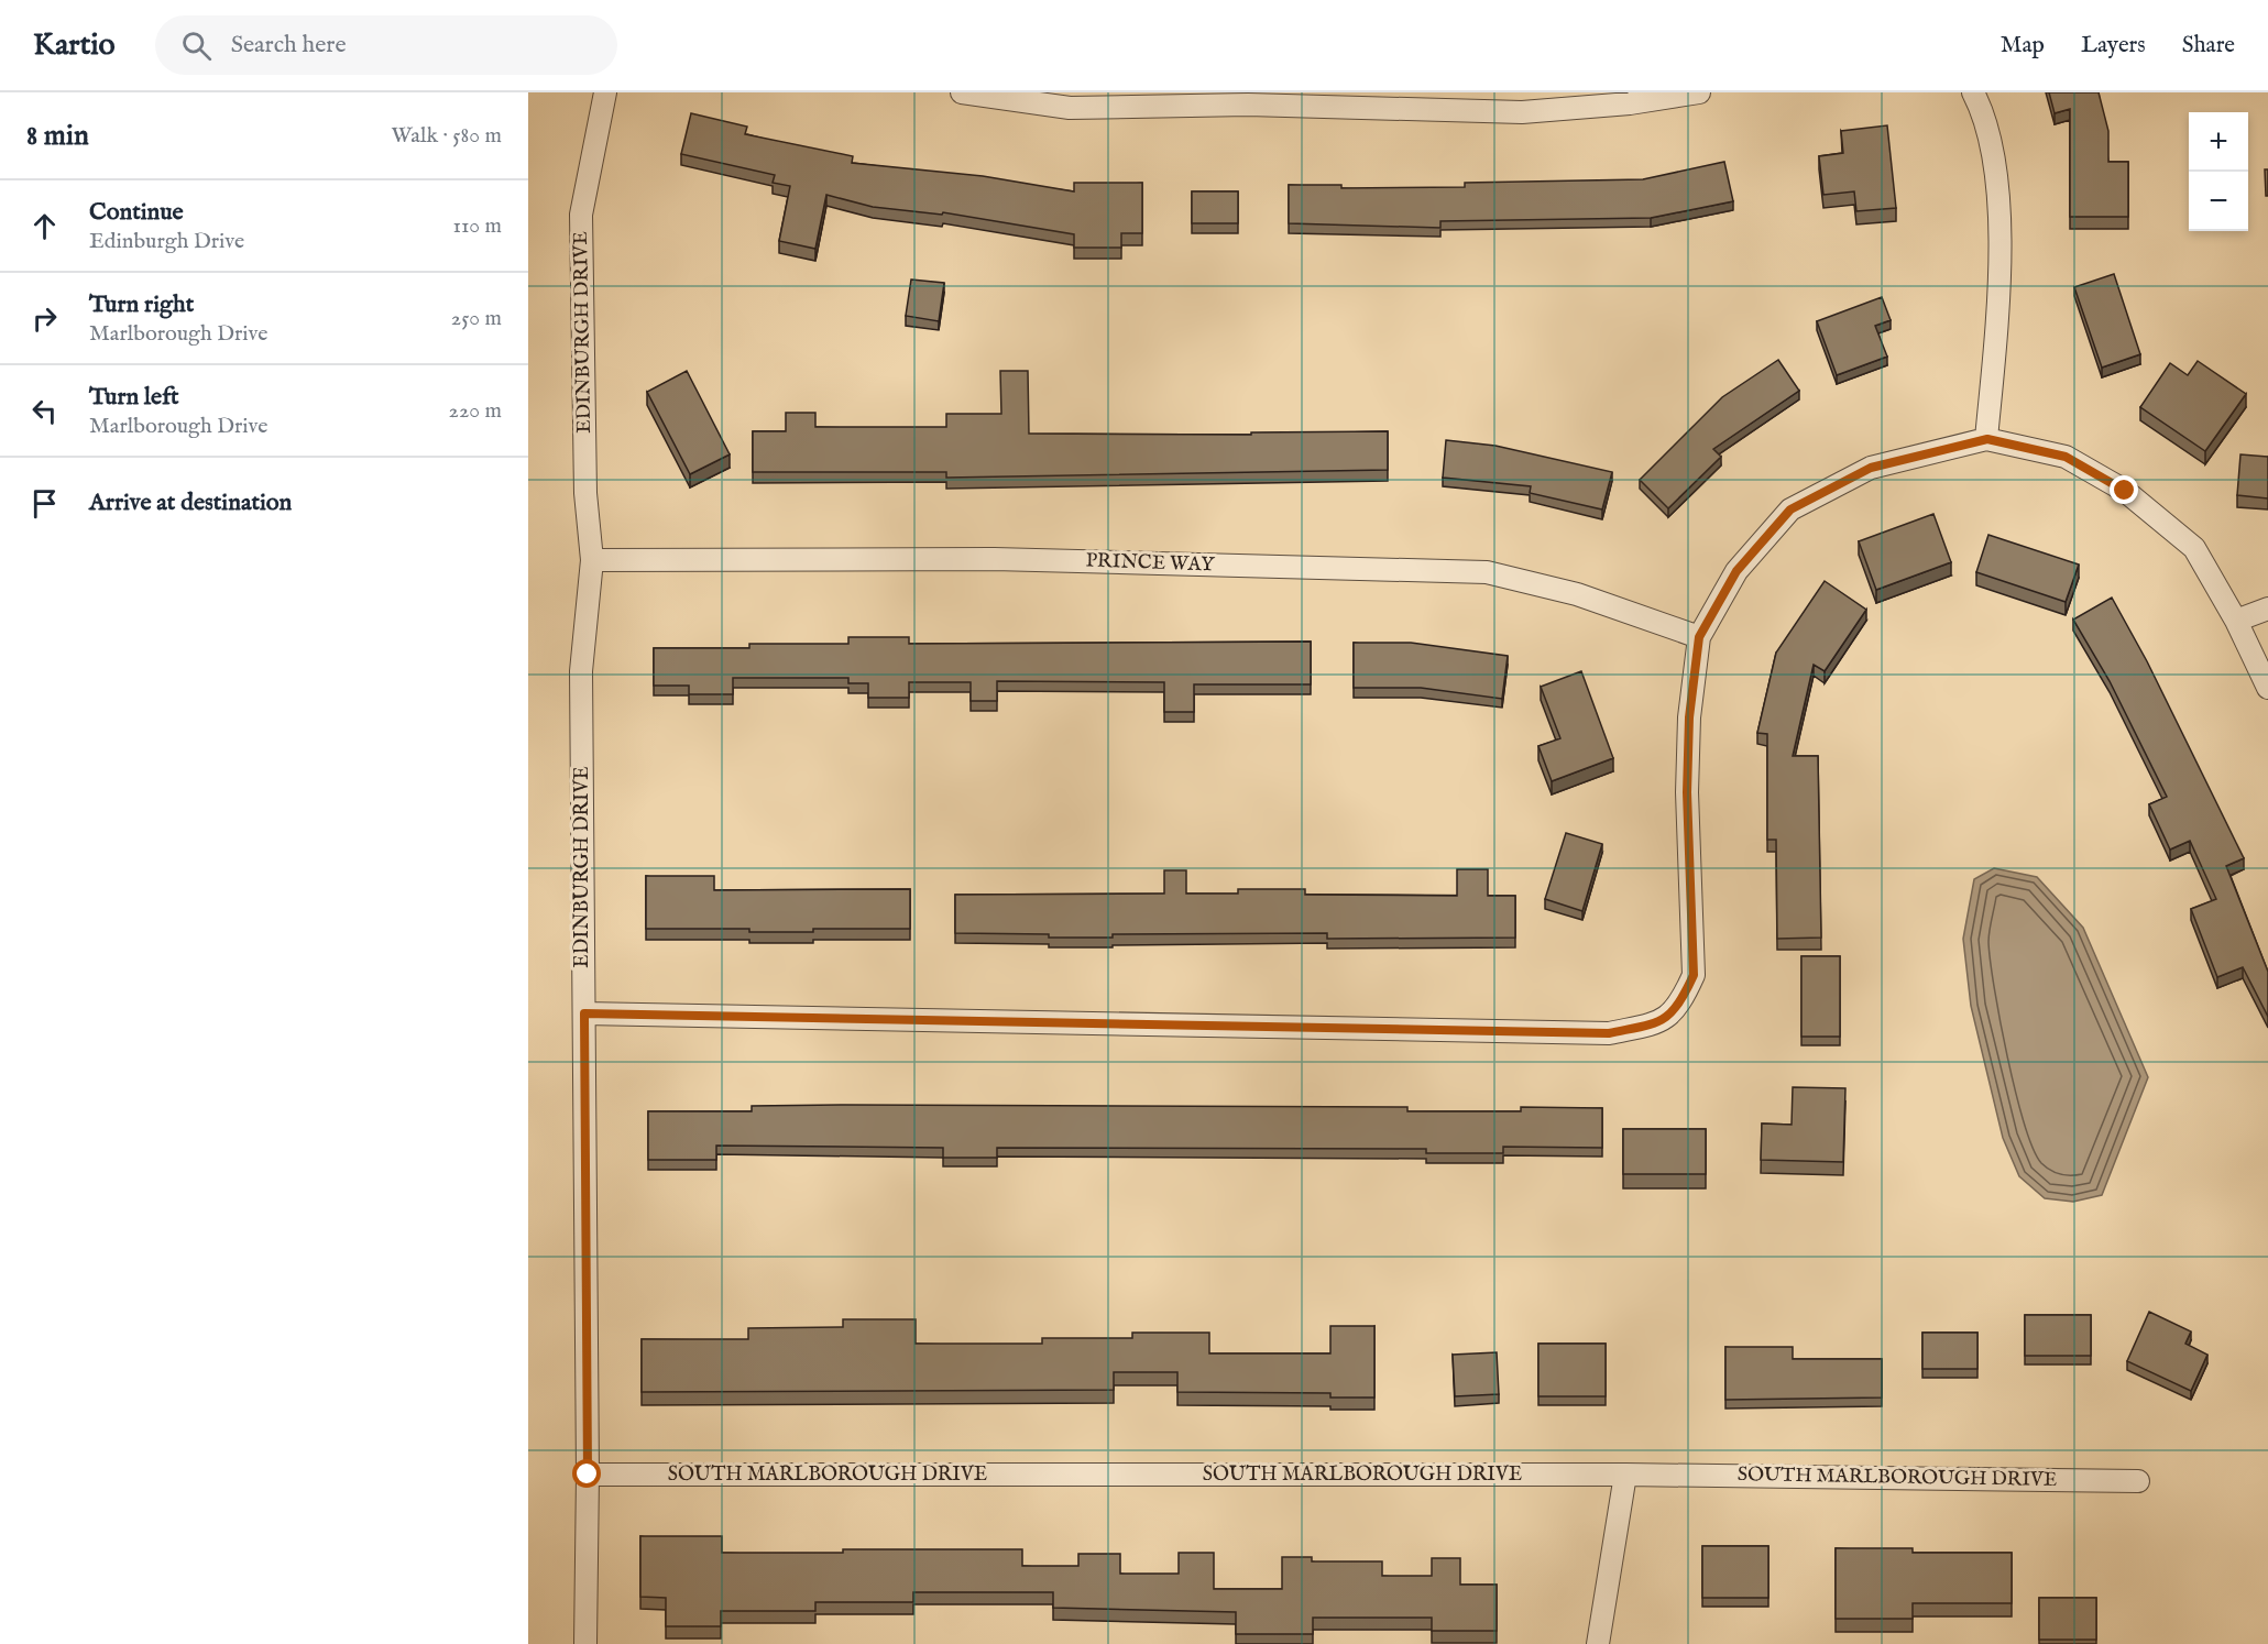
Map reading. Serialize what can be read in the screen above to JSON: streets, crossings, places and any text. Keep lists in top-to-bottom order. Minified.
{"streets":{"street":["EDINBURGH DRIVE","PRINCE WAY","SOUTH MARLBOROUGH DRIVE"]},"crossings":[["EDINBURGH DRIVE","PRINCE WAY"],["EDINBURGH DRIVE","SOUTH MARLBOROUGH DRIVE"]],"page":{"header":"Kartio","search":"Search here","nav":["Map","Layers","Share"],"heading":["8 min","Walk · 580 m"],"map_buttons":["+","−"],"list":[["Continue","Edinburgh Drive","110 m"],["Turn right","Marlborough Drive","250 m"],["Turn left","Marlborough Drive","220 m"],"Arrive at destination"]}}
